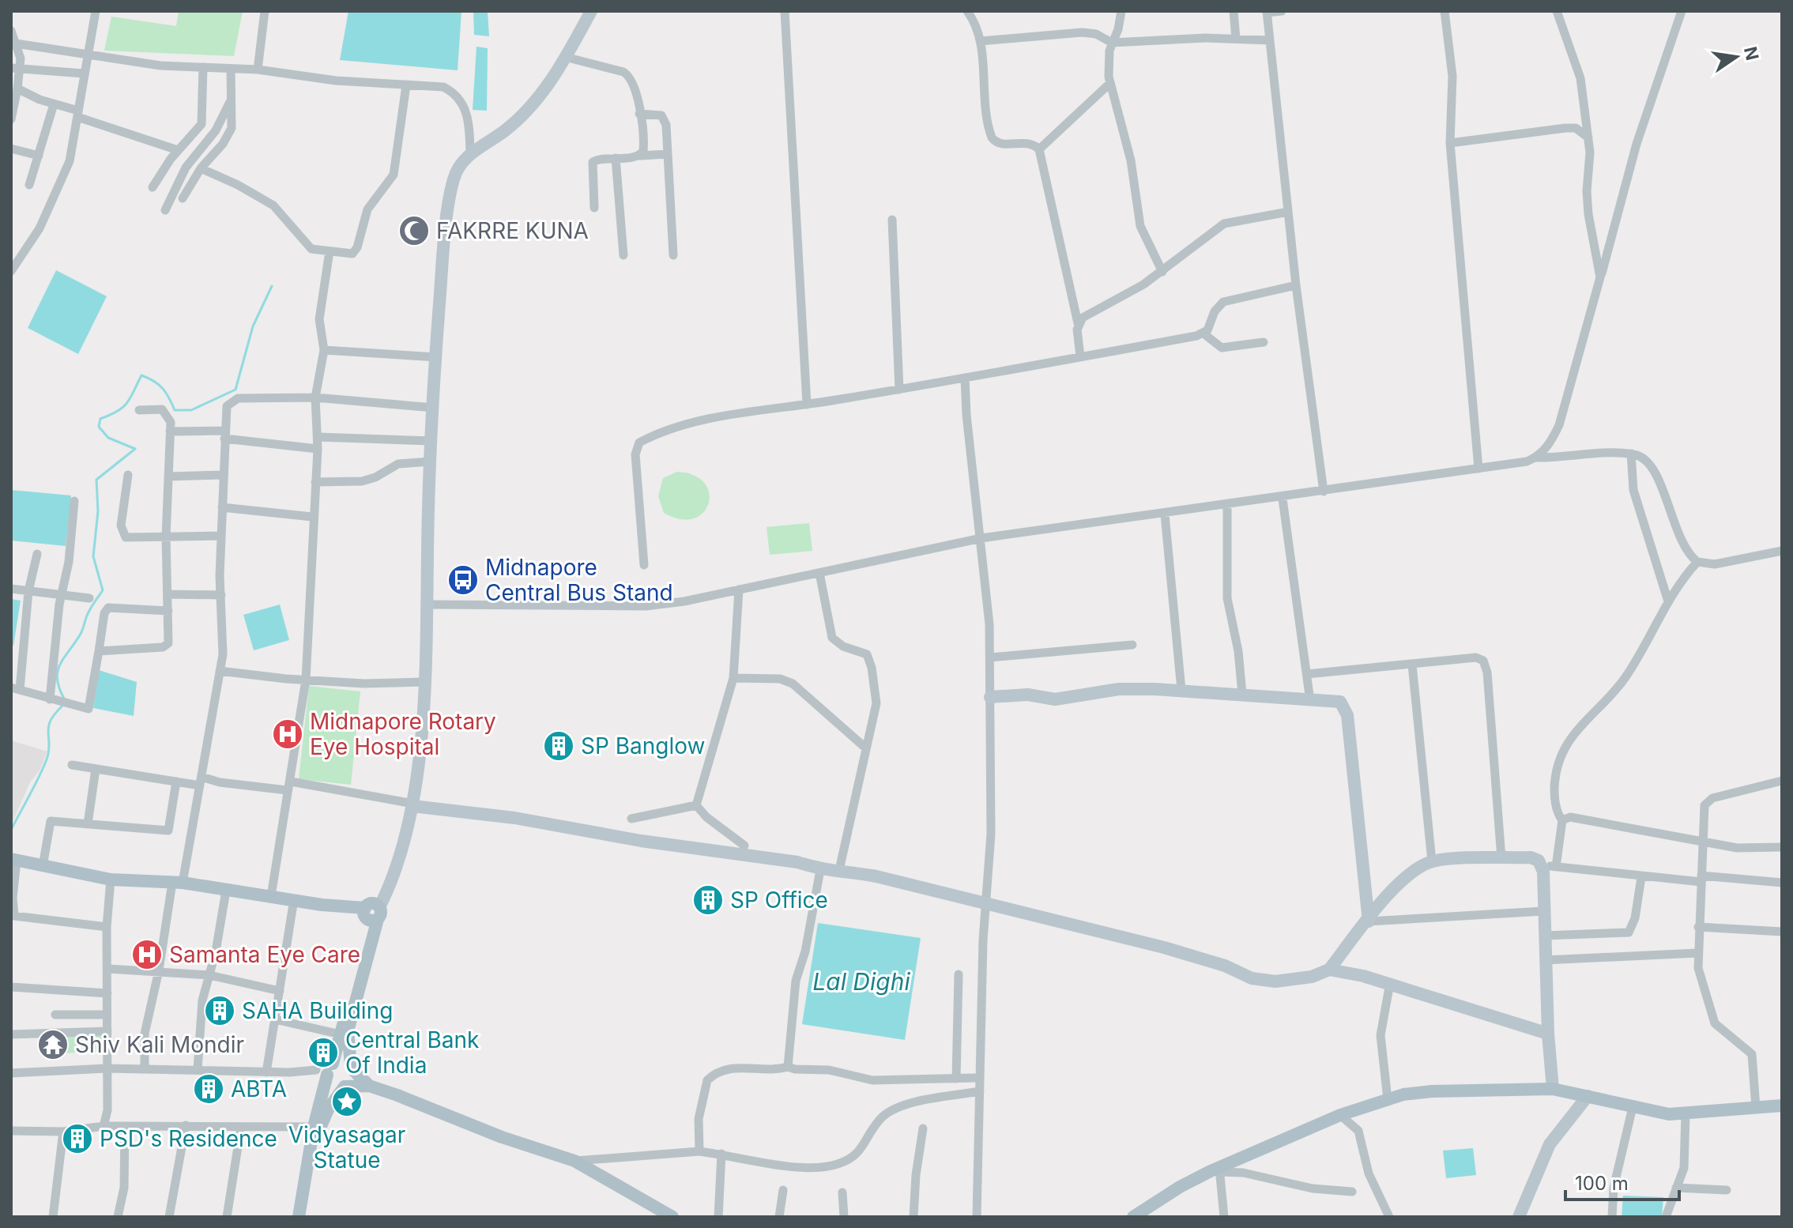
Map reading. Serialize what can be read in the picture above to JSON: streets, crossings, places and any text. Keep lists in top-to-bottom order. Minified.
{"water":["Lal Dighi"],"places":{"mosque":["FAKRRE KUNA"],"bus stop":["Midnapore Central Bus Stand"],"hospital":["Midnapore Rotary Eye Hospital","Samanta Eye Care"],"building":["SP Banglow","SP Office","SAHA Building","Central Bank Of India","ABTA","PSD's Residence"],"temple":["Shiv Kali Mondir"],"place":["Vidyasagar Statue"]},"scale_bar":"100 m","north":"right"}
